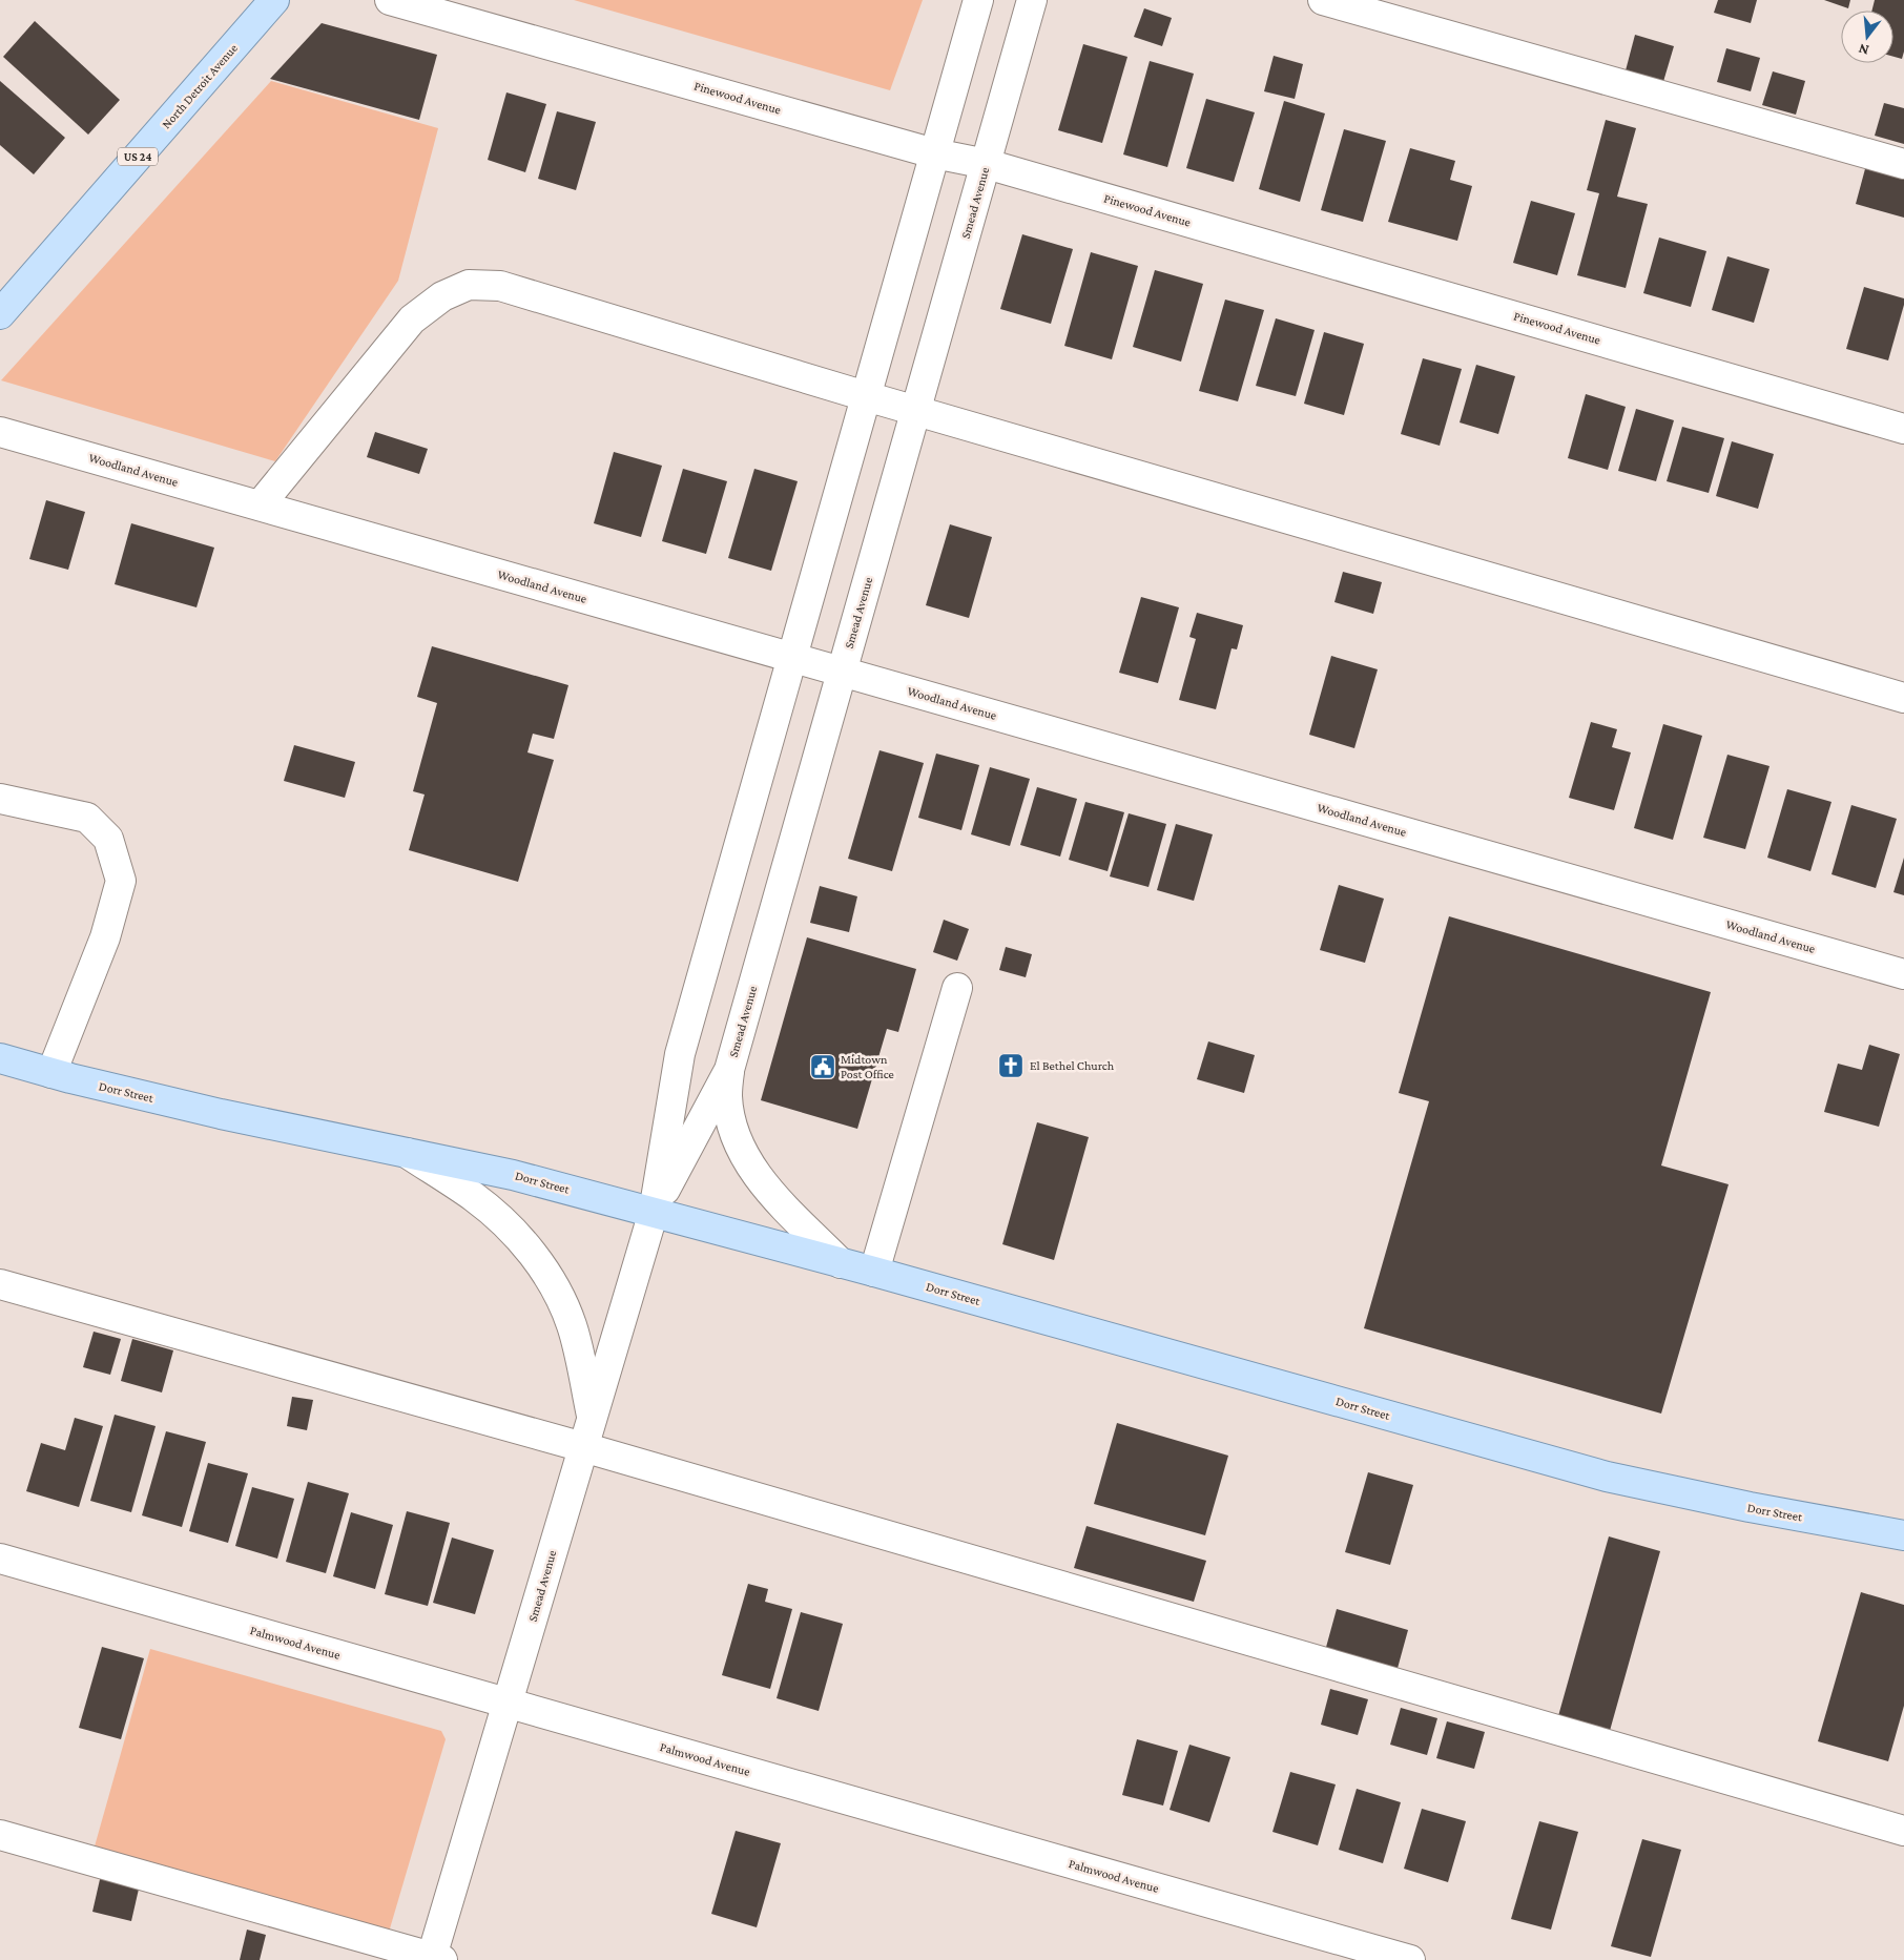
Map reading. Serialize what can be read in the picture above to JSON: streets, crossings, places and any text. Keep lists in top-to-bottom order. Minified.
{"streets":{"main road":["North Detroit Avenue","US 24","Dorr Street"],"street":["Pinewood Avenue","Smead Avenue","Woodland Avenue","Palmwood Avenue"]},"crossings":[["Pinewood Avenue","Smead Avenue"],["Smead Avenue","Woodland Avenue"],["Smead Avenue","Dorr Street"],["Smead Avenue","Palmwood Avenue"]],"places":{"church":["El Bethel Church"],"public building":["Midtown Post Office"]},"north":"bottom"}
